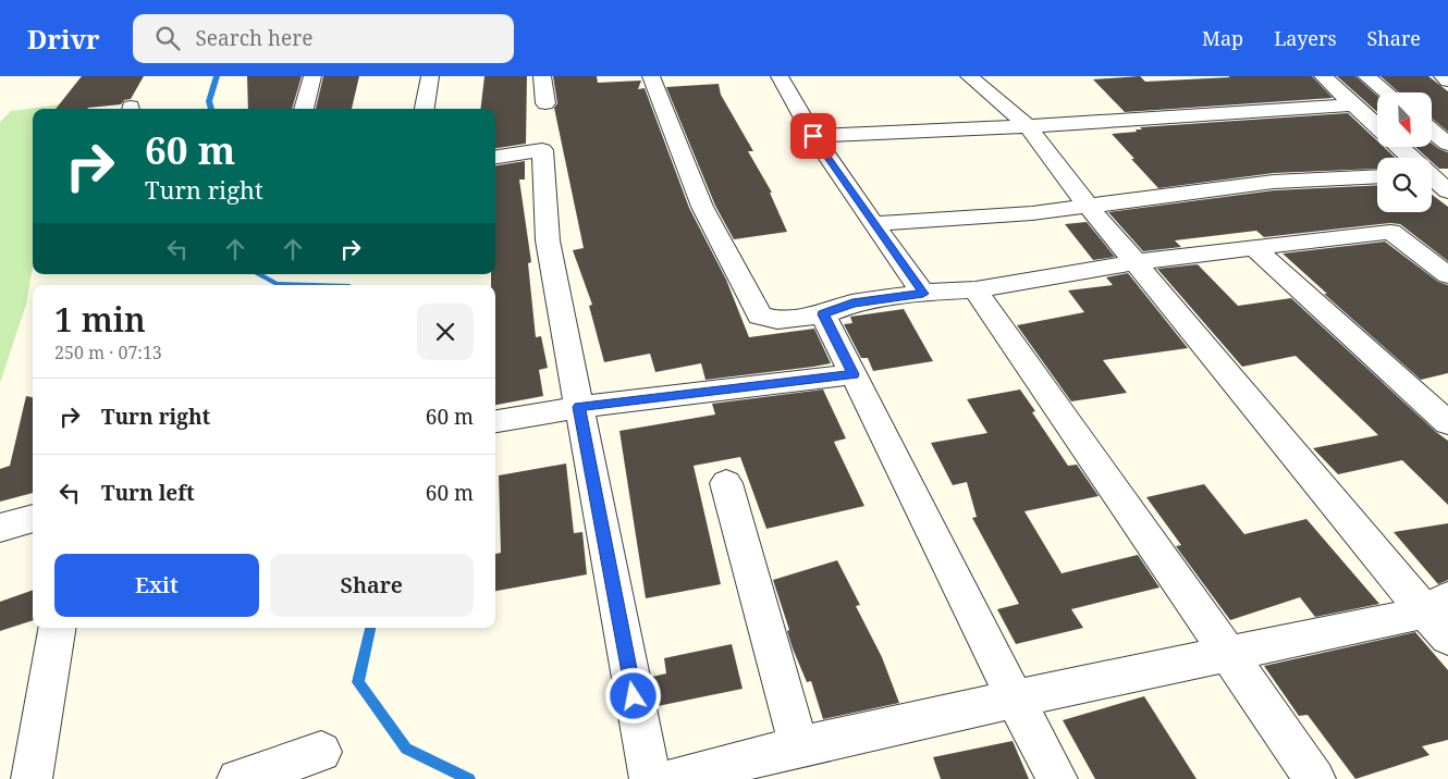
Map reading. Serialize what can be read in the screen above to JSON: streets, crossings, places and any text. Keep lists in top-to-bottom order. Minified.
{"north":"bottom right","page":{"header":"Drivr","search":"Search here","nav":["Map","Layers","Share"],"turn":["60 m","Turn right"],"heading":["1 min","250 m · 07:13"],"list":[{"name":"Turn right","value":"60 m"},{"name":"Turn left","value":"60 m"}],"buttons":["Exit","Share"]}}
